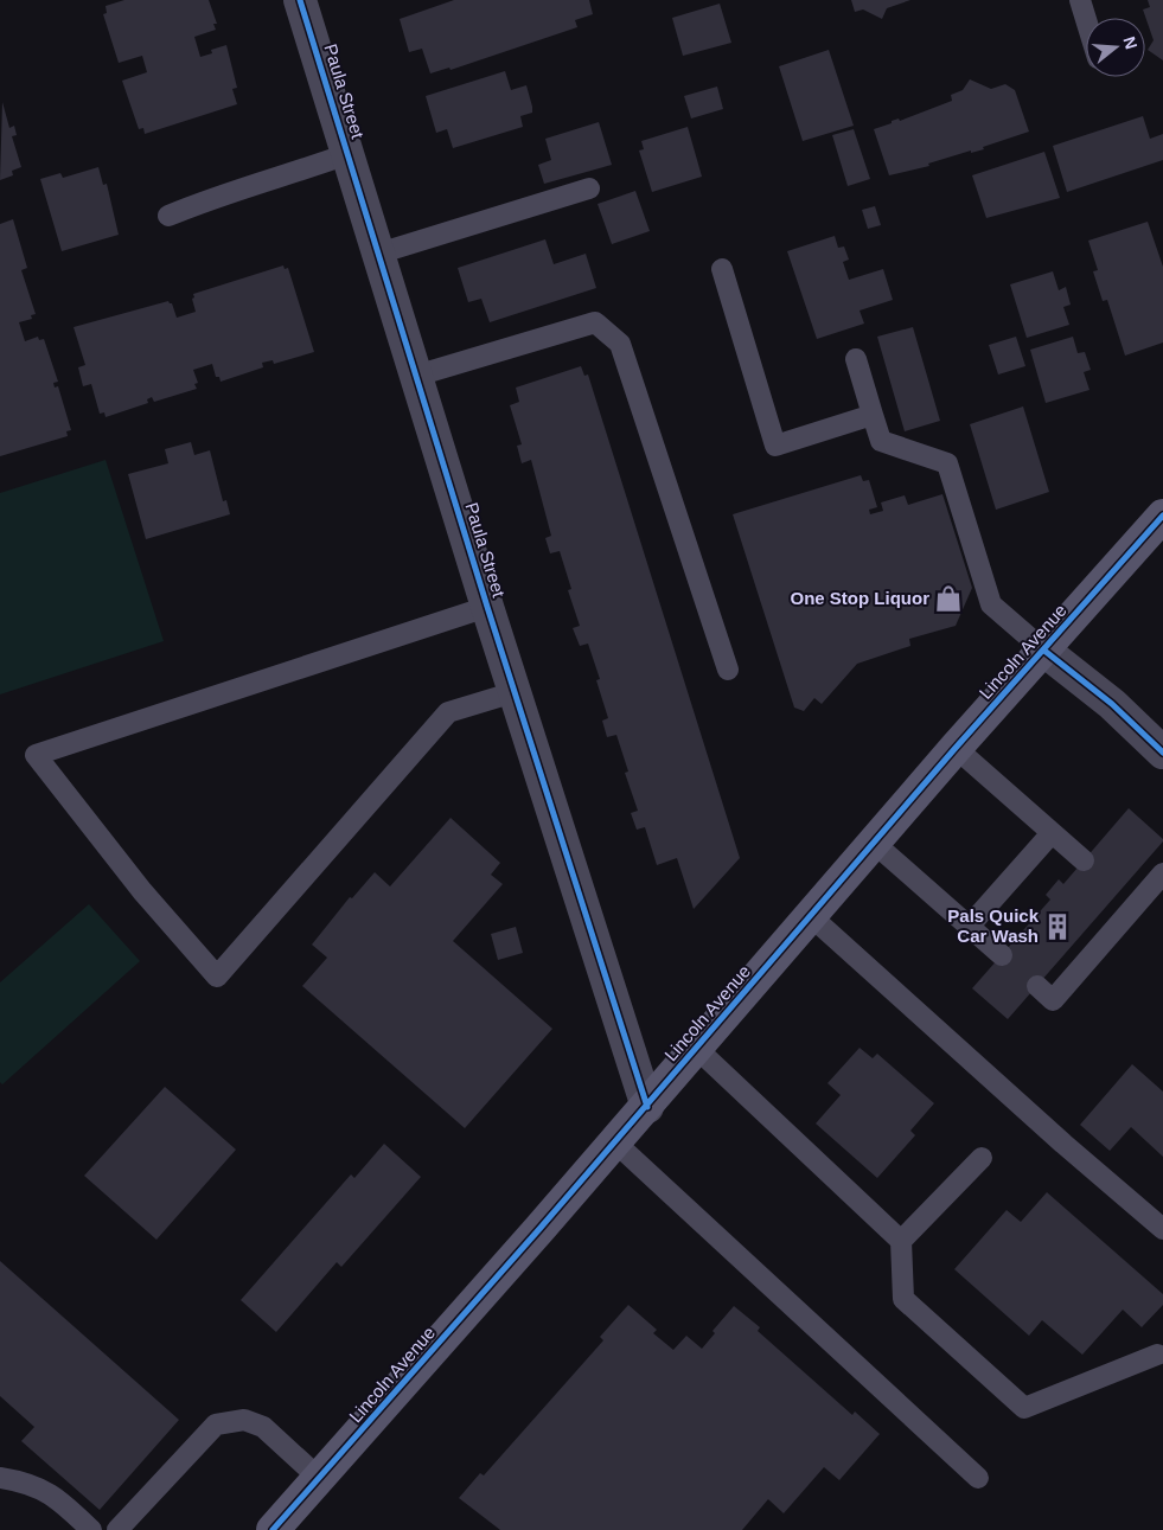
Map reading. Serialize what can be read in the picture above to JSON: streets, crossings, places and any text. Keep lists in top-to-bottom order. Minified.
{"streets":{"main road":["Lincoln Avenue"],"street":["Paula Street"]},"crossings":[["Paula Street","Lincoln Avenue"]],"places":{"shop":["One Stop Liquor"],"building":["Pals Quick Car Wash"]},"north":"right"}
